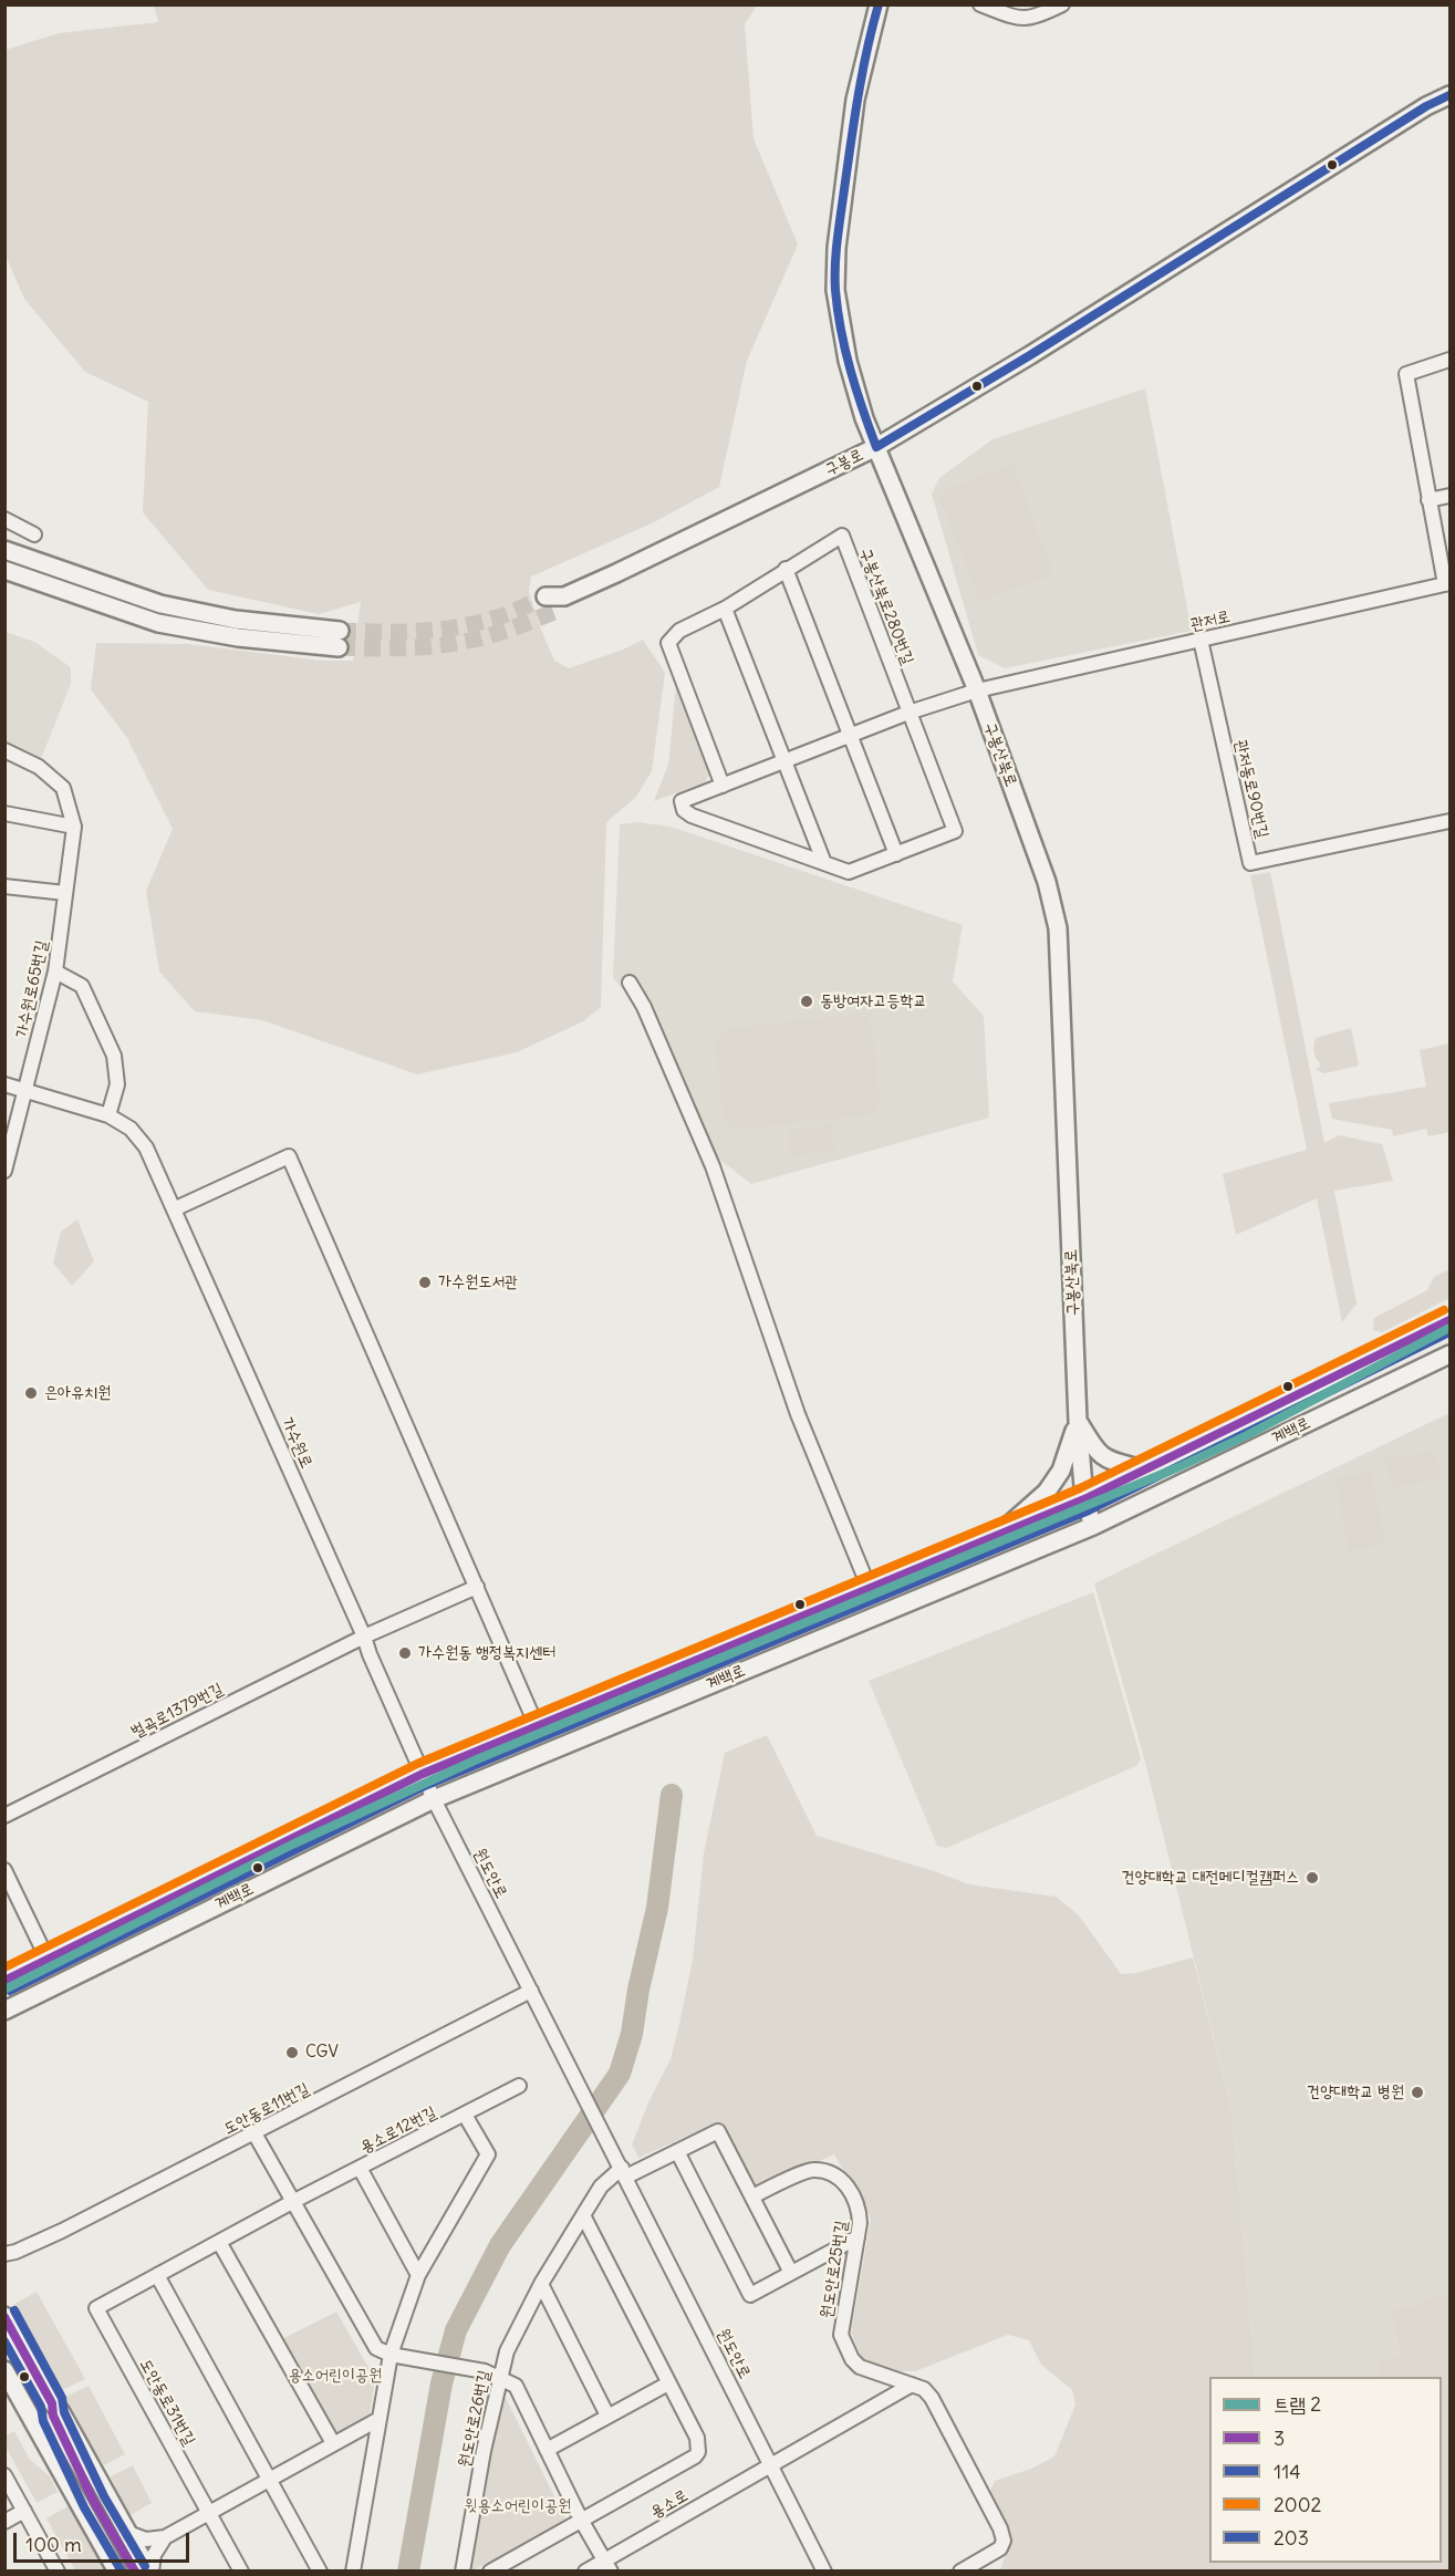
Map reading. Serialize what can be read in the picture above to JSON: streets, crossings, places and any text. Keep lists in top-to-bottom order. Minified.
{"streets":{"main road":["구봉로","구봉산북로","계백로"],"street":["구봉산북로280번길","관저로","관저동로90번길","가수원로65번길","가수원로","벌곡로1379번길","원도안로","도안동로11번길","용소로12번길","원도안로25번길","도안동로31번길","원도안로26번길","용소로"]},"crossings":[["구봉로","구봉산북로"],["구봉산북로280번길","관저로"],["구봉산북로280번길","구봉산북로"],["관저로","구봉산북로"],["관저로","관저동로90번길"],["구봉산북로","계백로"],["가수원로65번길","가수원로"],["계백로","가수원로"],["계백로","원도안로"],["가수원로","벌곡로1379번길"],["가수원로","원도안로"],["원도안로","도안동로11번길"],["원도안로","원도안로26번길"],["원도안로","용소로"],["용소로12번길","도안동로31번길"],["원도안로25번길","용소로"]],"parks":["용소어린이공원","윗용소어린이공원"],"places":["동방여자고등학교","가수원도서관","은아유치원","가수원동 행정복지센터","건양대학교 대전메디컬캠퍼스","CGV","건양대학교 병원"],"lines":["transit line 203","transit line 2002","transit line 3","tram line 2","transit line 114"],"legend":["트램 2","3","114","2002","203"],"scale_bar":"100 m"}
